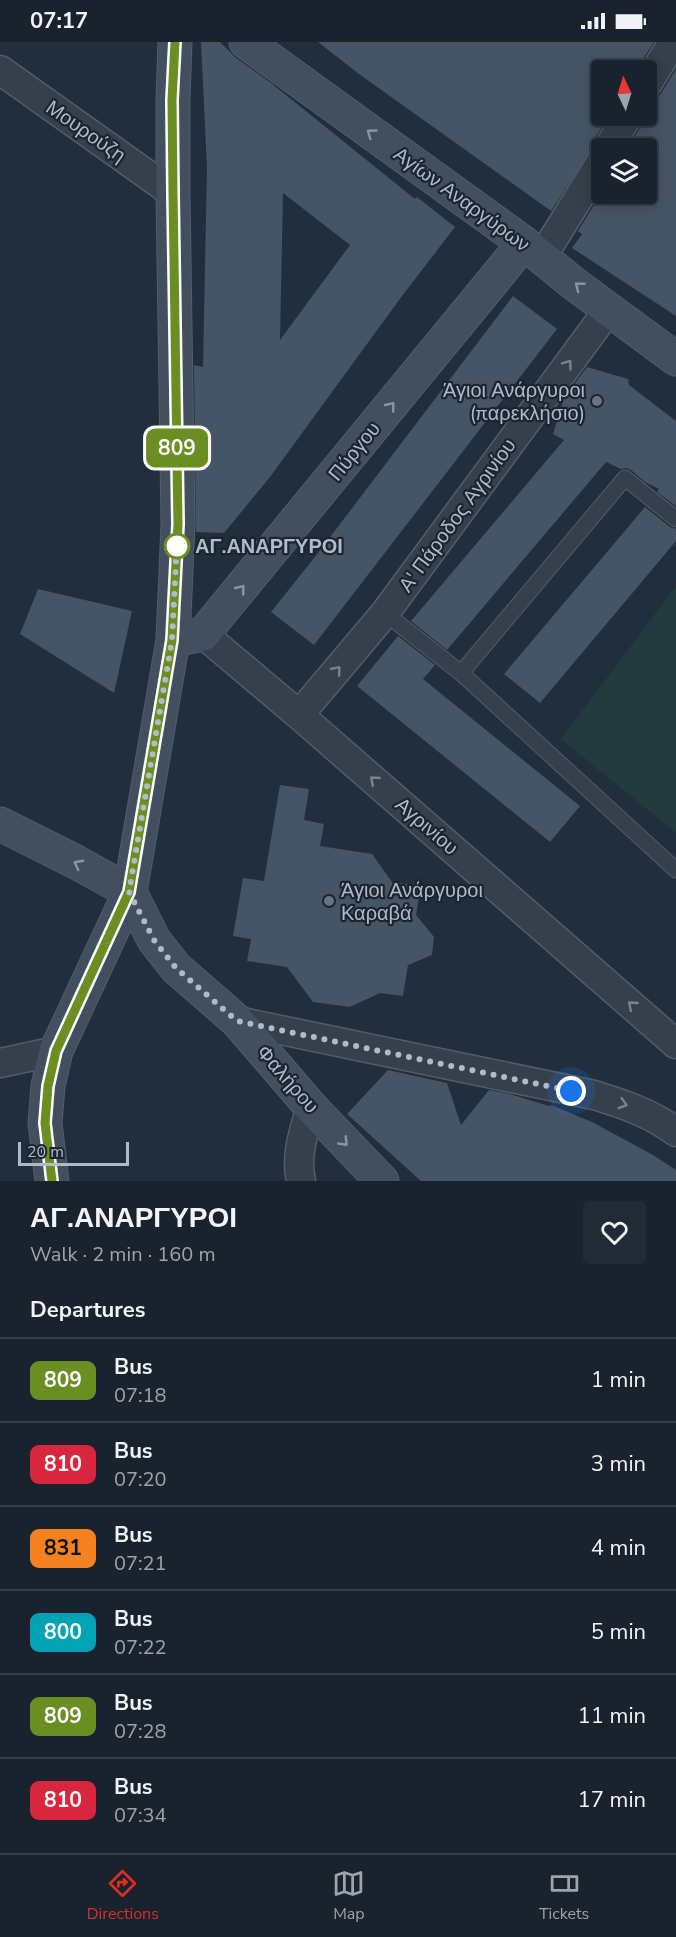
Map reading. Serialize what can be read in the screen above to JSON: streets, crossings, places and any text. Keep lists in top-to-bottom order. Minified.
{"streets":{"street":["Μουρούζη","Αγίων Αναργύρων","Πύργου","Α' Πάροδος Αγρινίου","Αγρινίου","Φαλήρου"]},"crossings":[["Αγίων Αναργύρων","Πύργου"],["Αγίων Αναργύρων","Α' Πάροδος Αγρινίου"],["Πύργου","Αγρινίου"],["Α' Πάροδος Αγρινίου","Αγρινίου"]],"one_way":["Αγίων Αναργύρων","Πύργου","Α' Πάροδος Αγρινίου","Αγρινίου"],"places":["Άγιοι Ανάργυροι (παρεκλήσιο)","ΑΓ.ΑΝΑΡΓΥΡΟΙ","Άγιοι Ανάργυροι Καραβά"],"lines":["bus line 809"],"scale_bar":"20 m","north":"top","page":{"status":"07:17","on_map":"809","scale":"20 m","heading":[["ΑΓ.ΑΝΑΡΓΥΡΟΙ","Walk · 2 min · 160 m"],"Departures"],"list":[{"mark":"809","name":"Bus","note":"07:18","value":"1 min"},{"mark":"810","name":"Bus","note":"07:20","value":"3 min"},{"mark":"831","name":"Bus","note":"07:21","value":"4 min"},{"mark":"800","name":"Bus","note":"07:22","value":"5 min"},{"mark":"809","name":"Bus","note":"07:28","value":"11 min"},{"mark":"810","name":"Bus","note":"07:34","value":"17 min"}],"tabs":["Directions","Map","Tickets"]}}
